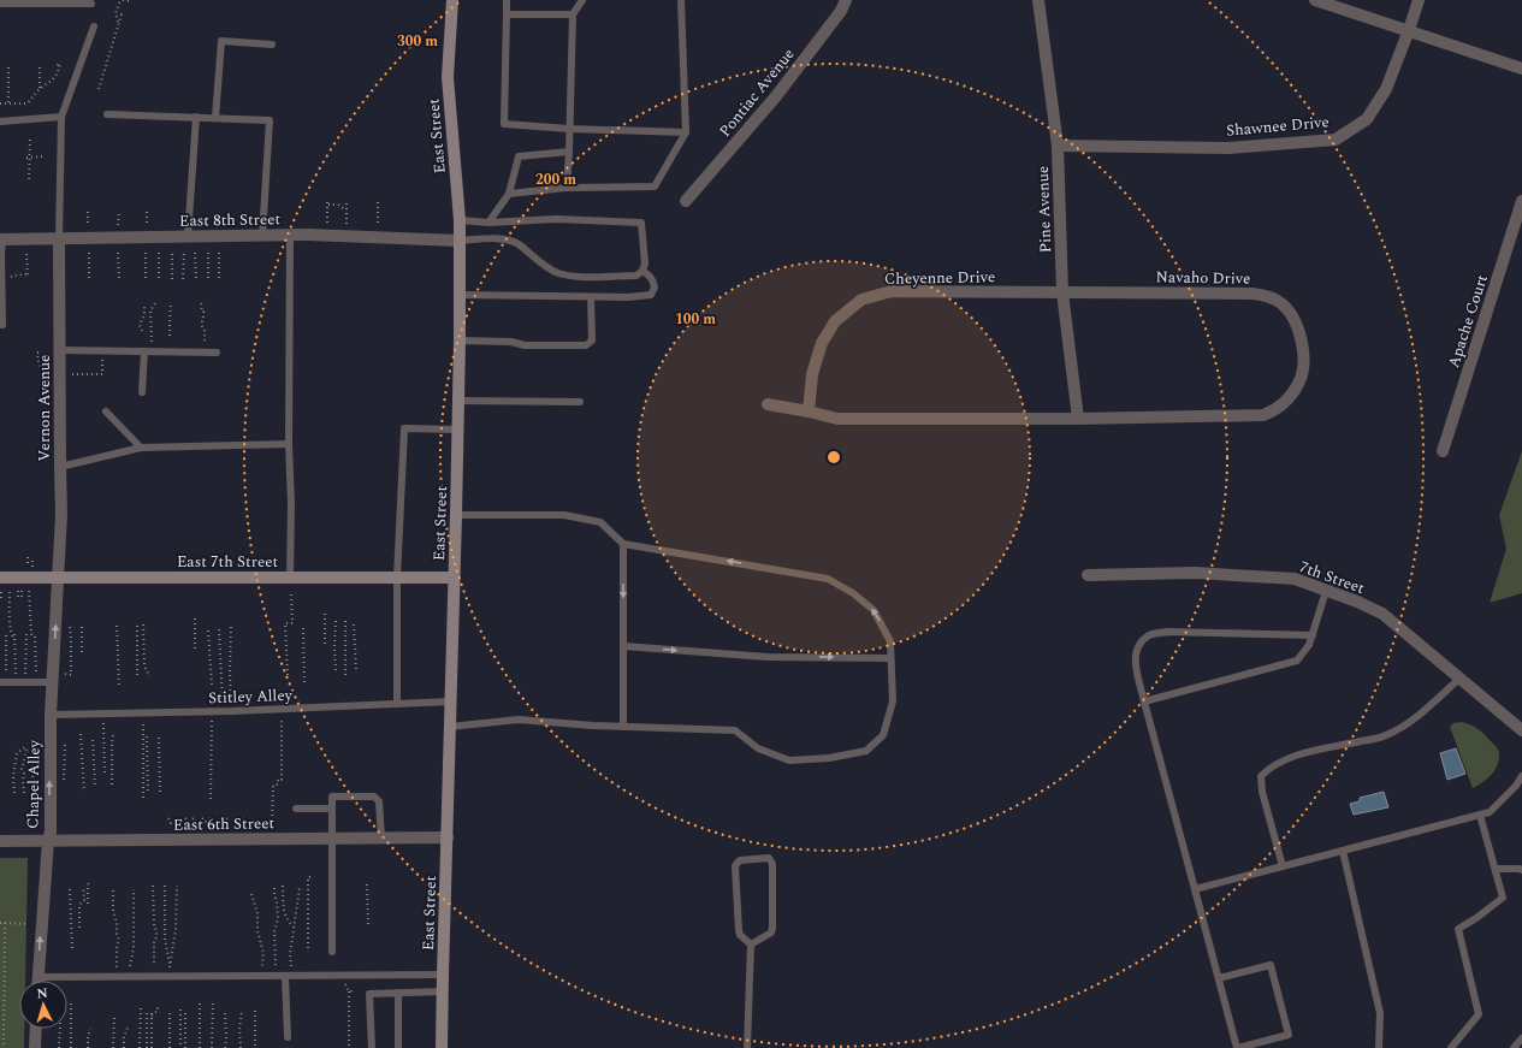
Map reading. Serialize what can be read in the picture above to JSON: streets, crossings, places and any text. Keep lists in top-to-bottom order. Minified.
{"streets":{"main road":["East Street","East 7th Street"],"street":["Pontiac Avenue","Shawnee Drive","Pine Avenue","East 8th Street","Cheyenne Drive","Navaho Drive","Apache Court","Vernon Avenue","7th Street","Chapel Alley","East 6th Street"],"lane":["Stitley Alley"]},"crossings":[["Shawnee Drive","Pine Avenue"],["East Street","East 8th Street"],["East Street","East 7th Street"],["East Street","Stitley Alley"],["East Street","East 6th Street"],["Pine Avenue","Cheyenne Drive"],["Pine Avenue","Navaho Drive"],["East 8th Street","Vernon Avenue"],["Cheyenne Drive","Navaho Drive"],["Vernon Avenue","East 7th Street"],["Vernon Avenue","Chapel Alley"],["East 7th Street","Chapel Alley"],["Stitley Alley","Chapel Alley"],["Chapel Alley","East 6th Street"]],"one_way":["Chapel Alley"],"north":"top","rings":["300 m","200 m","100 m"]}
